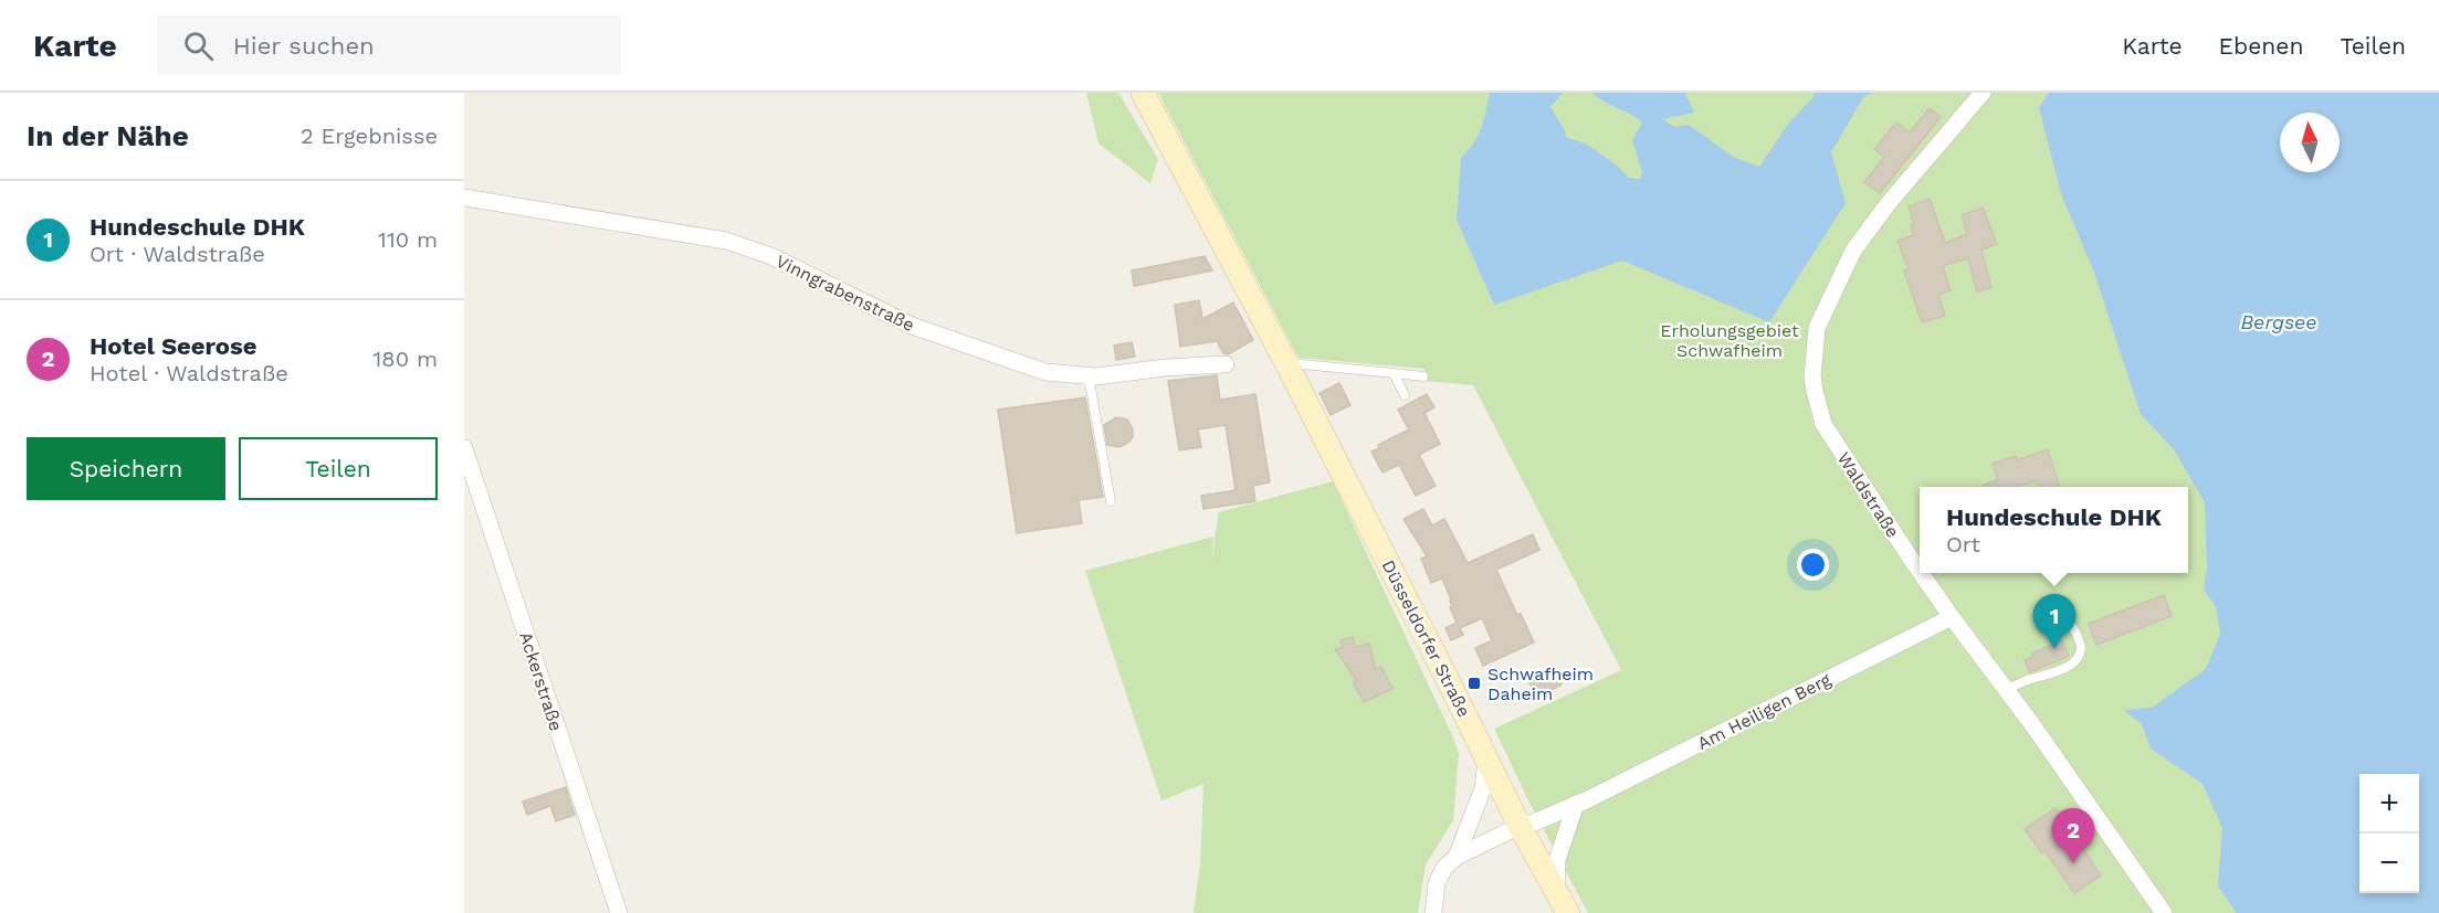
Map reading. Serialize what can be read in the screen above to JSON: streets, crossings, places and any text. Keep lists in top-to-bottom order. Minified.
{"streets":{"main road":["Düsseldorfer Straße"],"street":["Vinngrabenstraße","Waldstraße","Ackerstraße","Am Heiligen Berg"]},"crossings":[["Waldstraße","Am Heiligen Berg"],["Düsseldorfer Straße","Am Heiligen Berg"]],"water":["Bergsee"],"parks":["Erholungsgebiet Schwafheim"],"places":{"transit":["Schwafheim Daheim"]},"north":"top","page":{"header":"Karte","search":"Hier suchen","nav":["Karte","Ebenen","Teilen"],"heading":["In der Nähe","2 Ergebnisse"],"list":[{"mark":"1","name":"Hundeschule DHK","note":"Ort · Waldstraße","value":"110 m"},{"mark":"2","name":"Hotel Seerose","note":"Hotel · Waldstraße","value":"180 m"}],"buttons":["Speichern","Teilen"],"popup":["Hundeschule DHK","Ort"],"pins":["1","2"],"map_buttons":["+","−"]}}
